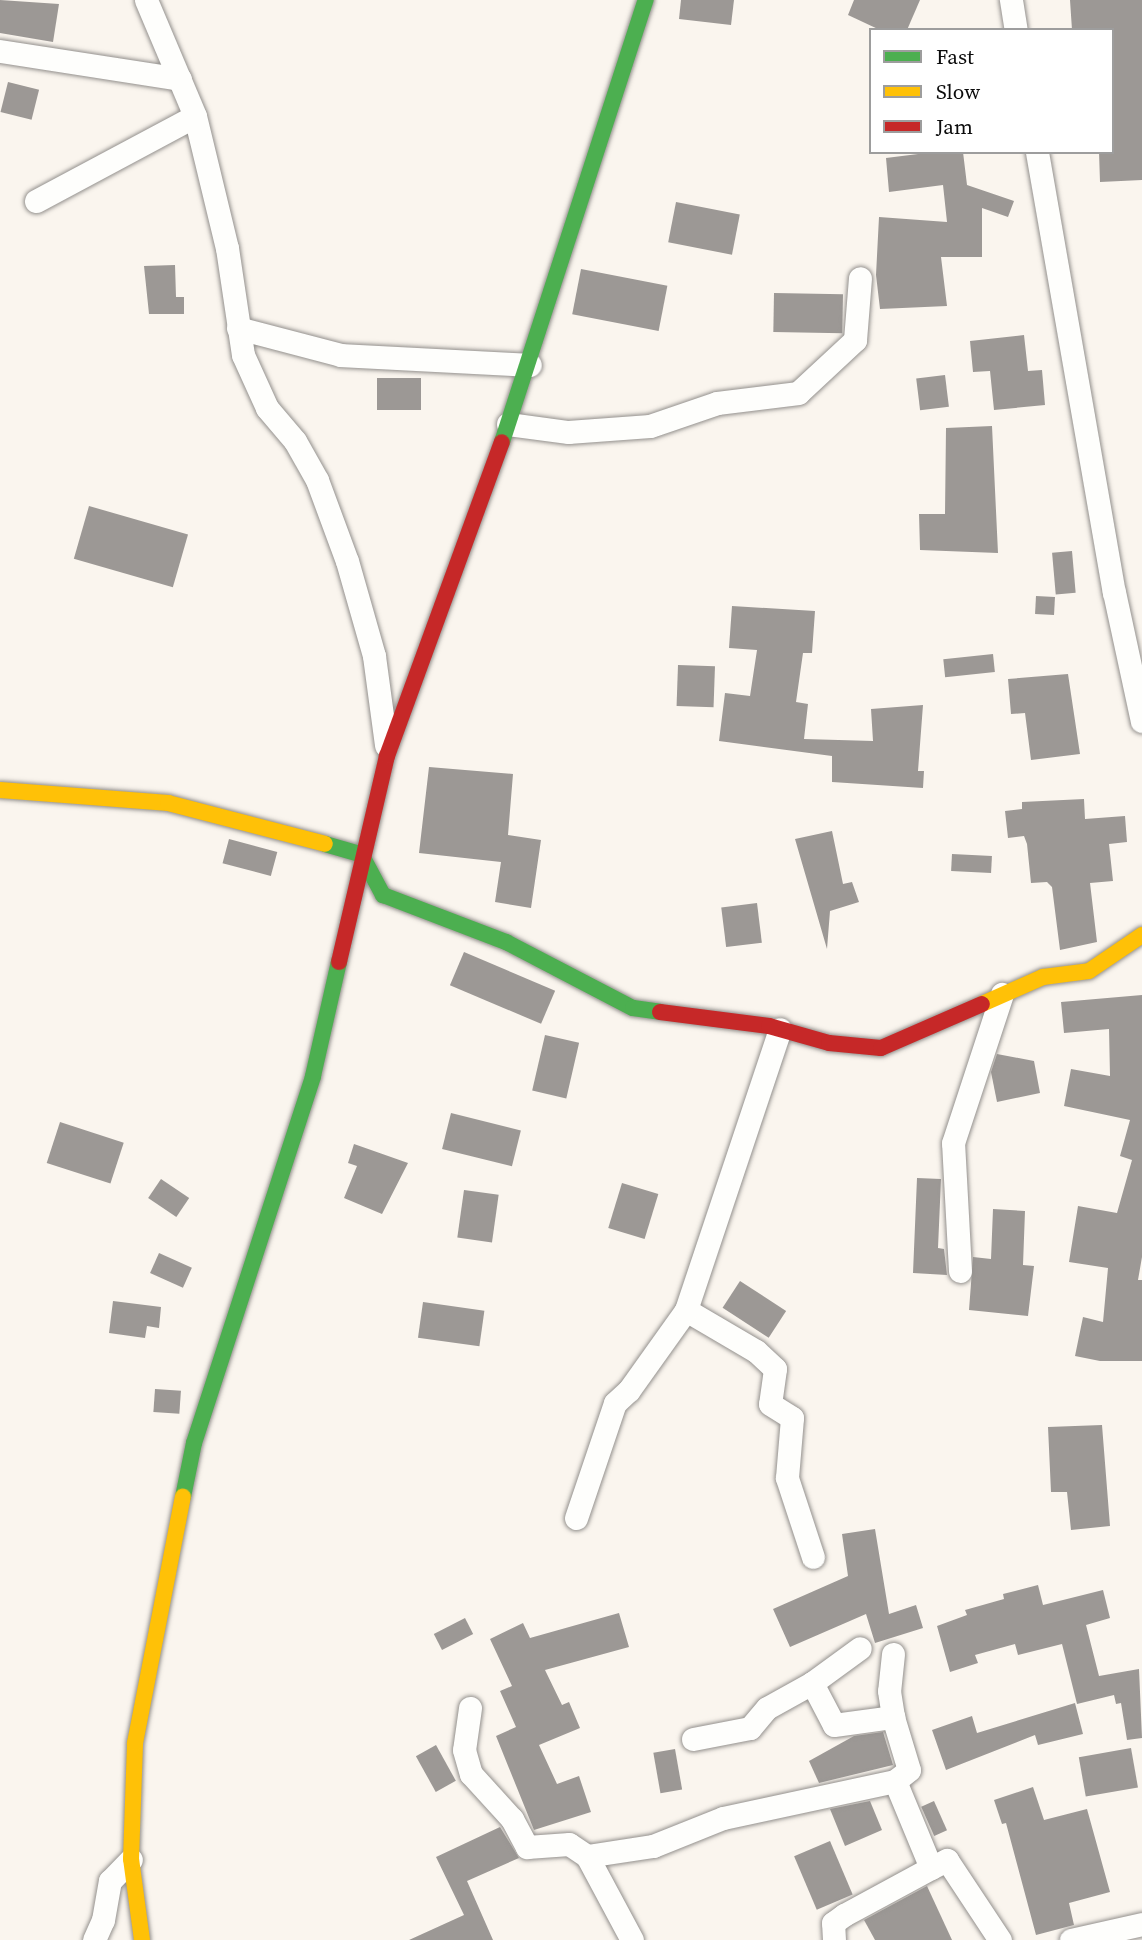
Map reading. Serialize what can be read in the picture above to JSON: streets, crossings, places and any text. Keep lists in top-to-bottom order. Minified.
{"legend":["Fast","Slow","Jam"]}
